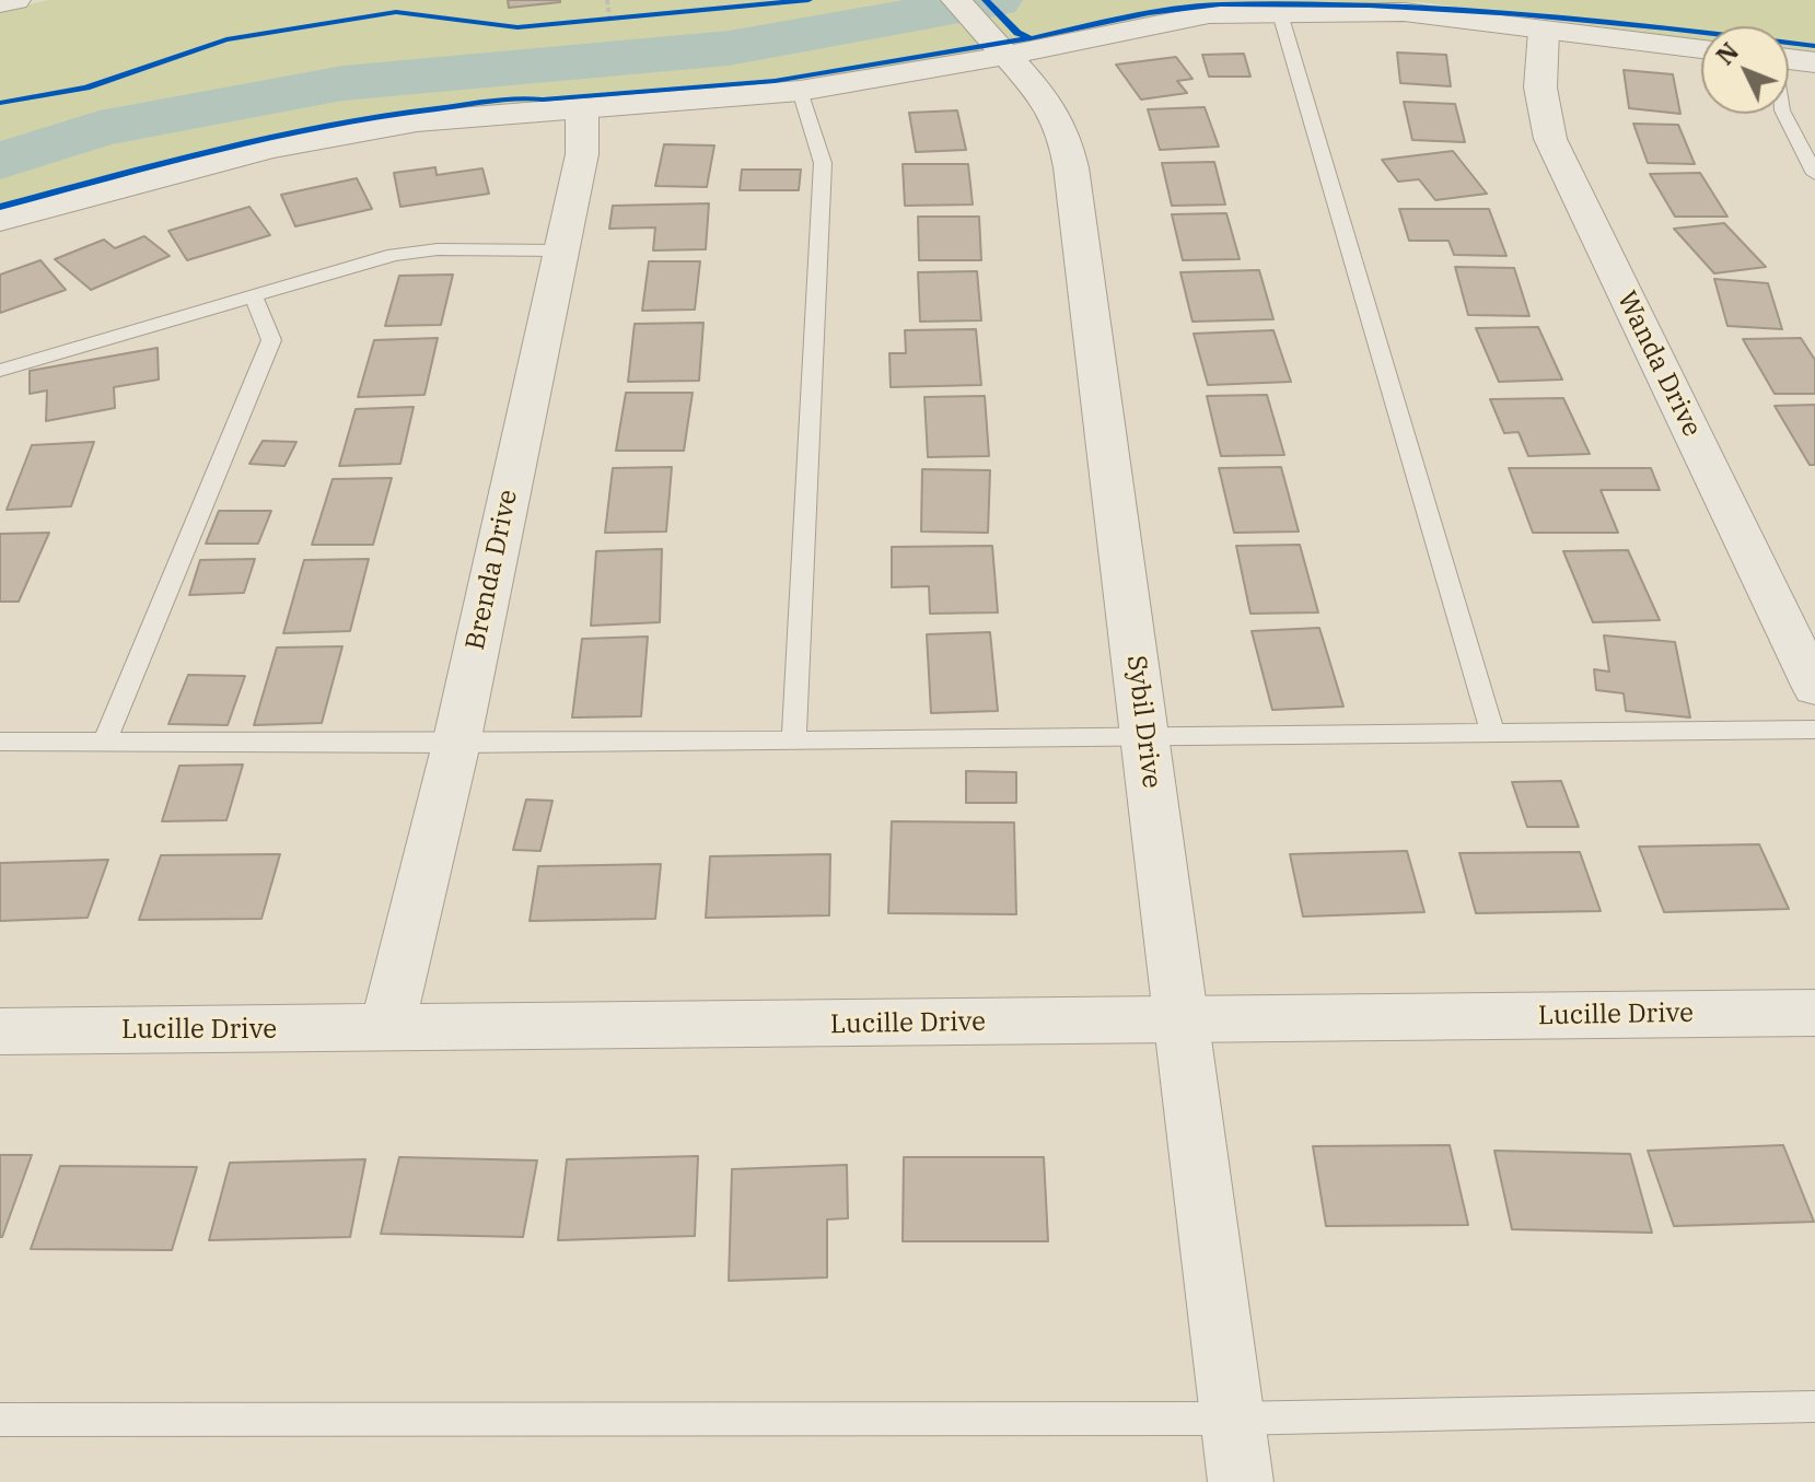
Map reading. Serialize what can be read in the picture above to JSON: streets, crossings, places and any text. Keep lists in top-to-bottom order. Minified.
{"streets":{"street":["Wanda Drive","Brenda Drive","Sybil Drive","Lucille Drive"]},"crossings":[["Brenda Drive","Lucille Drive"],["Sybil Drive","Lucille Drive"]],"north":"top left"}
